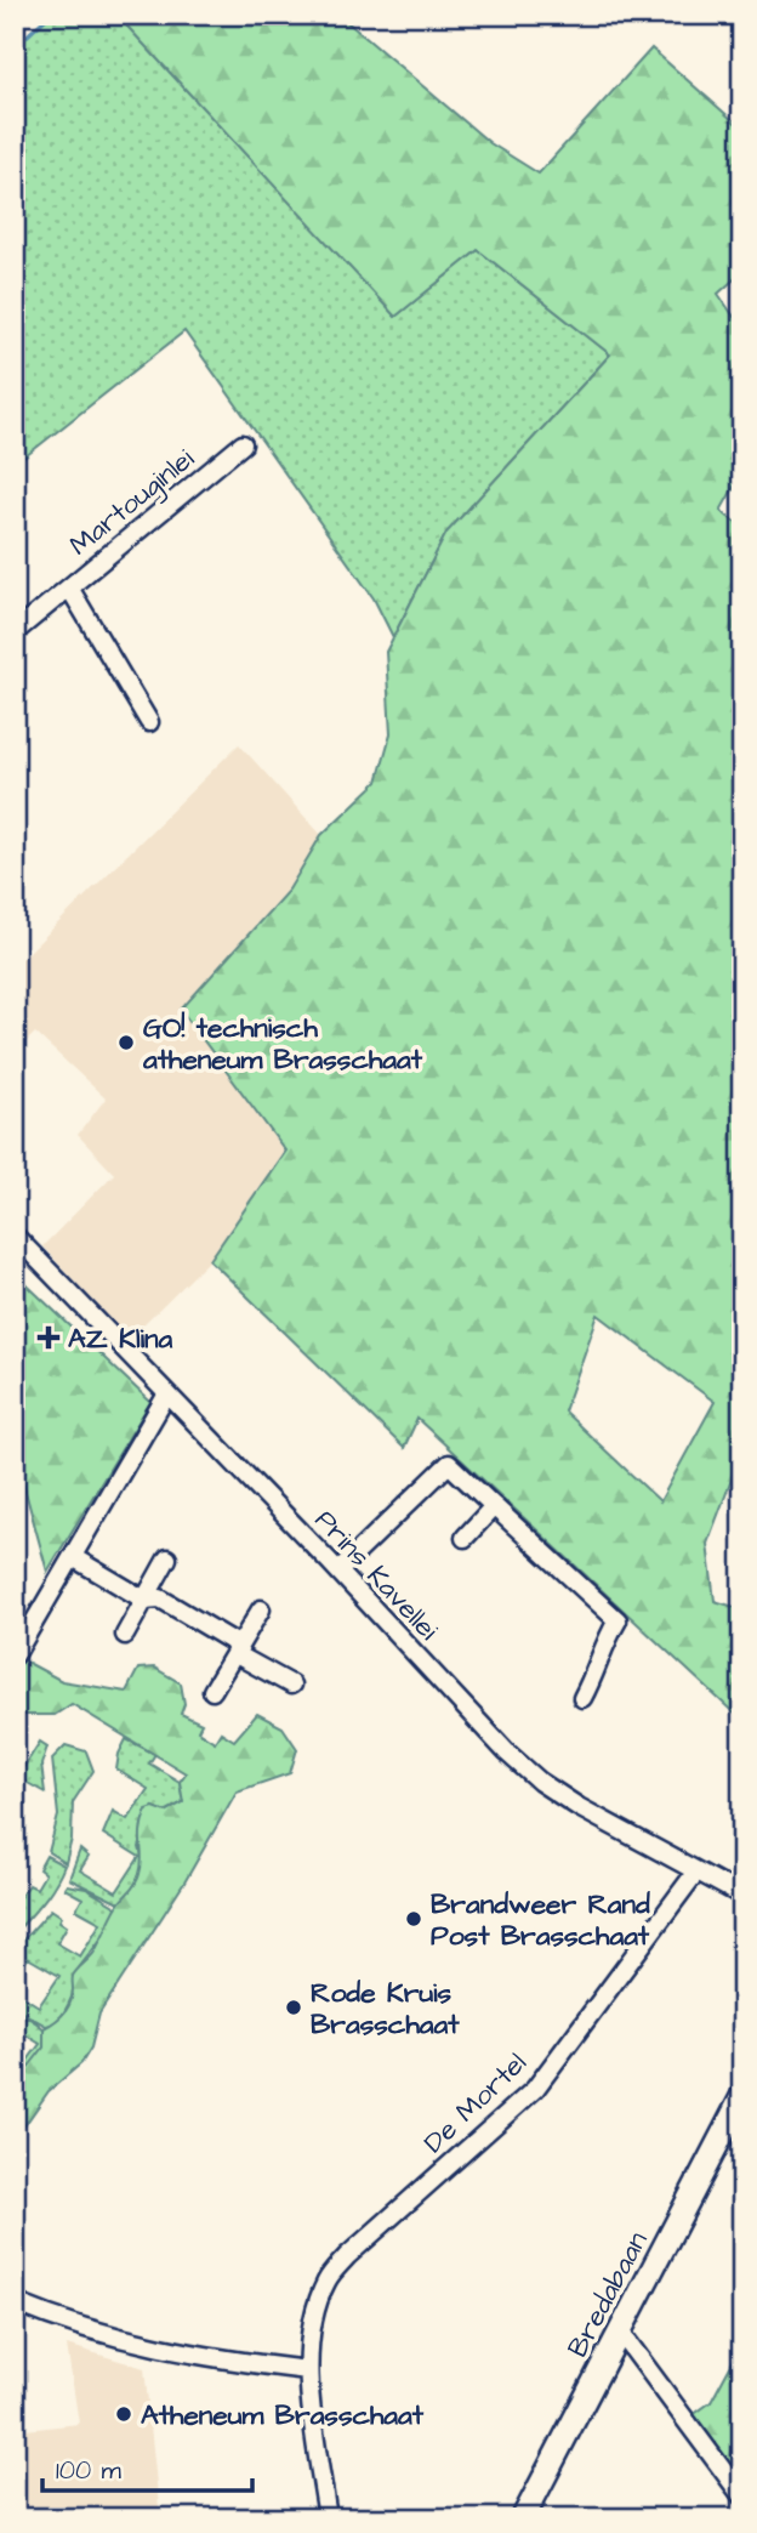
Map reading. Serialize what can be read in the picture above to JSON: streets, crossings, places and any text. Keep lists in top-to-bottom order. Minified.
{"streets":{"main road":["Bredabaan"],"street":["Martouginlei","Prins Kavellei","De Mortel"]},"crossings":[["Prins Kavellei","De Mortel"]],"places":{"other":["GO! technisch atheneum Brasschaat","Brandweer Rand Post Brasschaat","Rode Kruis Brasschaat","Atheneum Brasschaat"],"health":["AZ Klina"]},"scale_bar":"100 m"}
